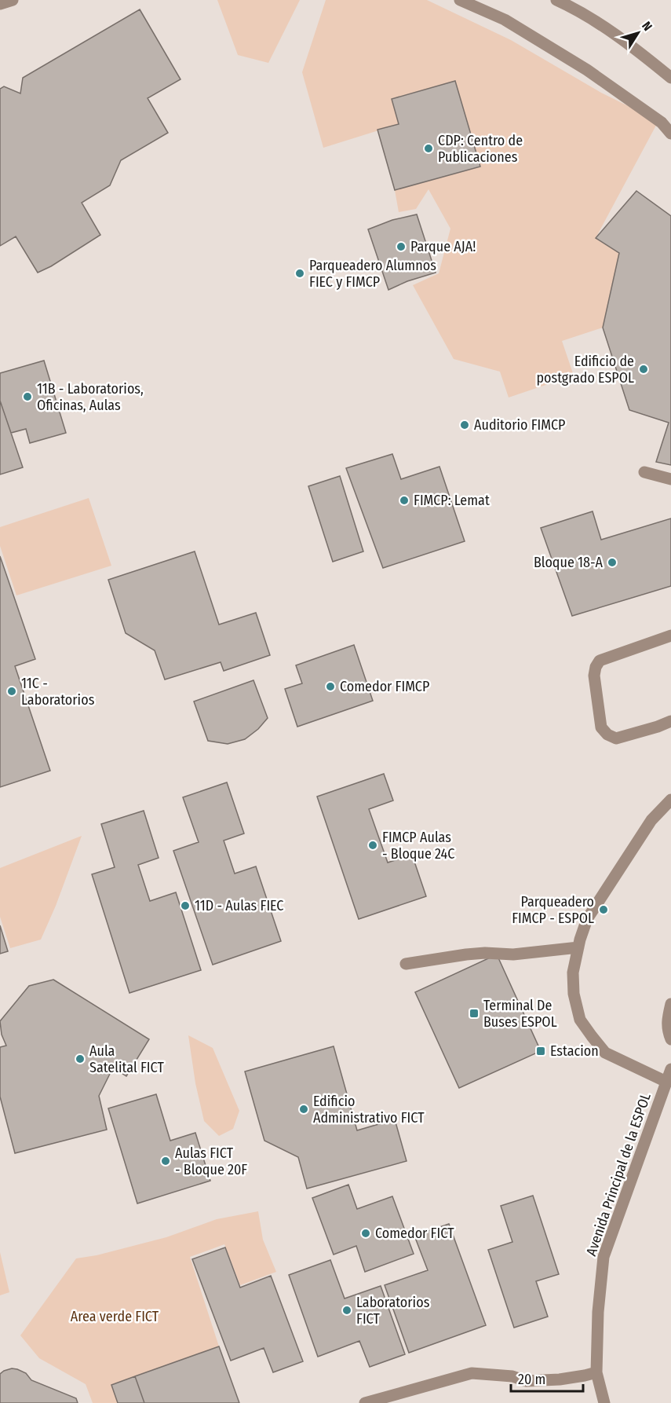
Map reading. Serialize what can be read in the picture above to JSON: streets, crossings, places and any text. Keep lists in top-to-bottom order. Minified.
{"streets":{"street":["Avenida Principal de la ESPOL"]},"parks":["Area verde FICT"],"places":{"other":["CDP: Centro de Publicaciones","Parque AJA!","Parqueadero Alumnos FIEC y FIMCP","Edificio de postgrado ESPOL","11B - Laboratorios, Oficinas, Aulas","Auditorio FIMCP","FIMCP: Lemat","Bloque 18-A","Comedor FIMCP","11C - Laboratorios","FIMCP Aulas - Bloque 24C","11D - Aulas FIEC","Parqueadero FIMCP - ESPOL","Aula Satelital FICT","Edificio Administrativo FICT","Aulas FICT - Bloque 20F","Comedor FICT","Laboratorios FICT"],"transit":["Terminal De Buses ESPOL","Estacion"]},"scale_bar":"20 m","north":"top right"}
